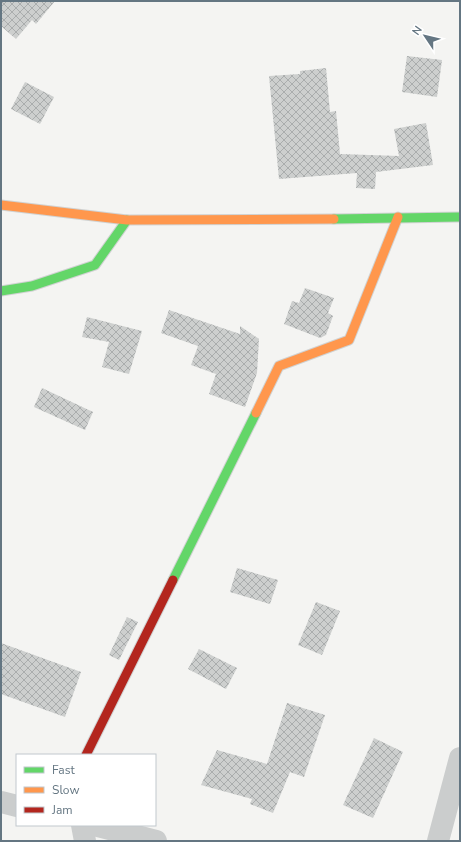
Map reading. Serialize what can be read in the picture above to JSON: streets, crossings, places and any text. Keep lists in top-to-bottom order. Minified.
{"legend":["Fast","Slow","Jam"],"north":"top left"}
